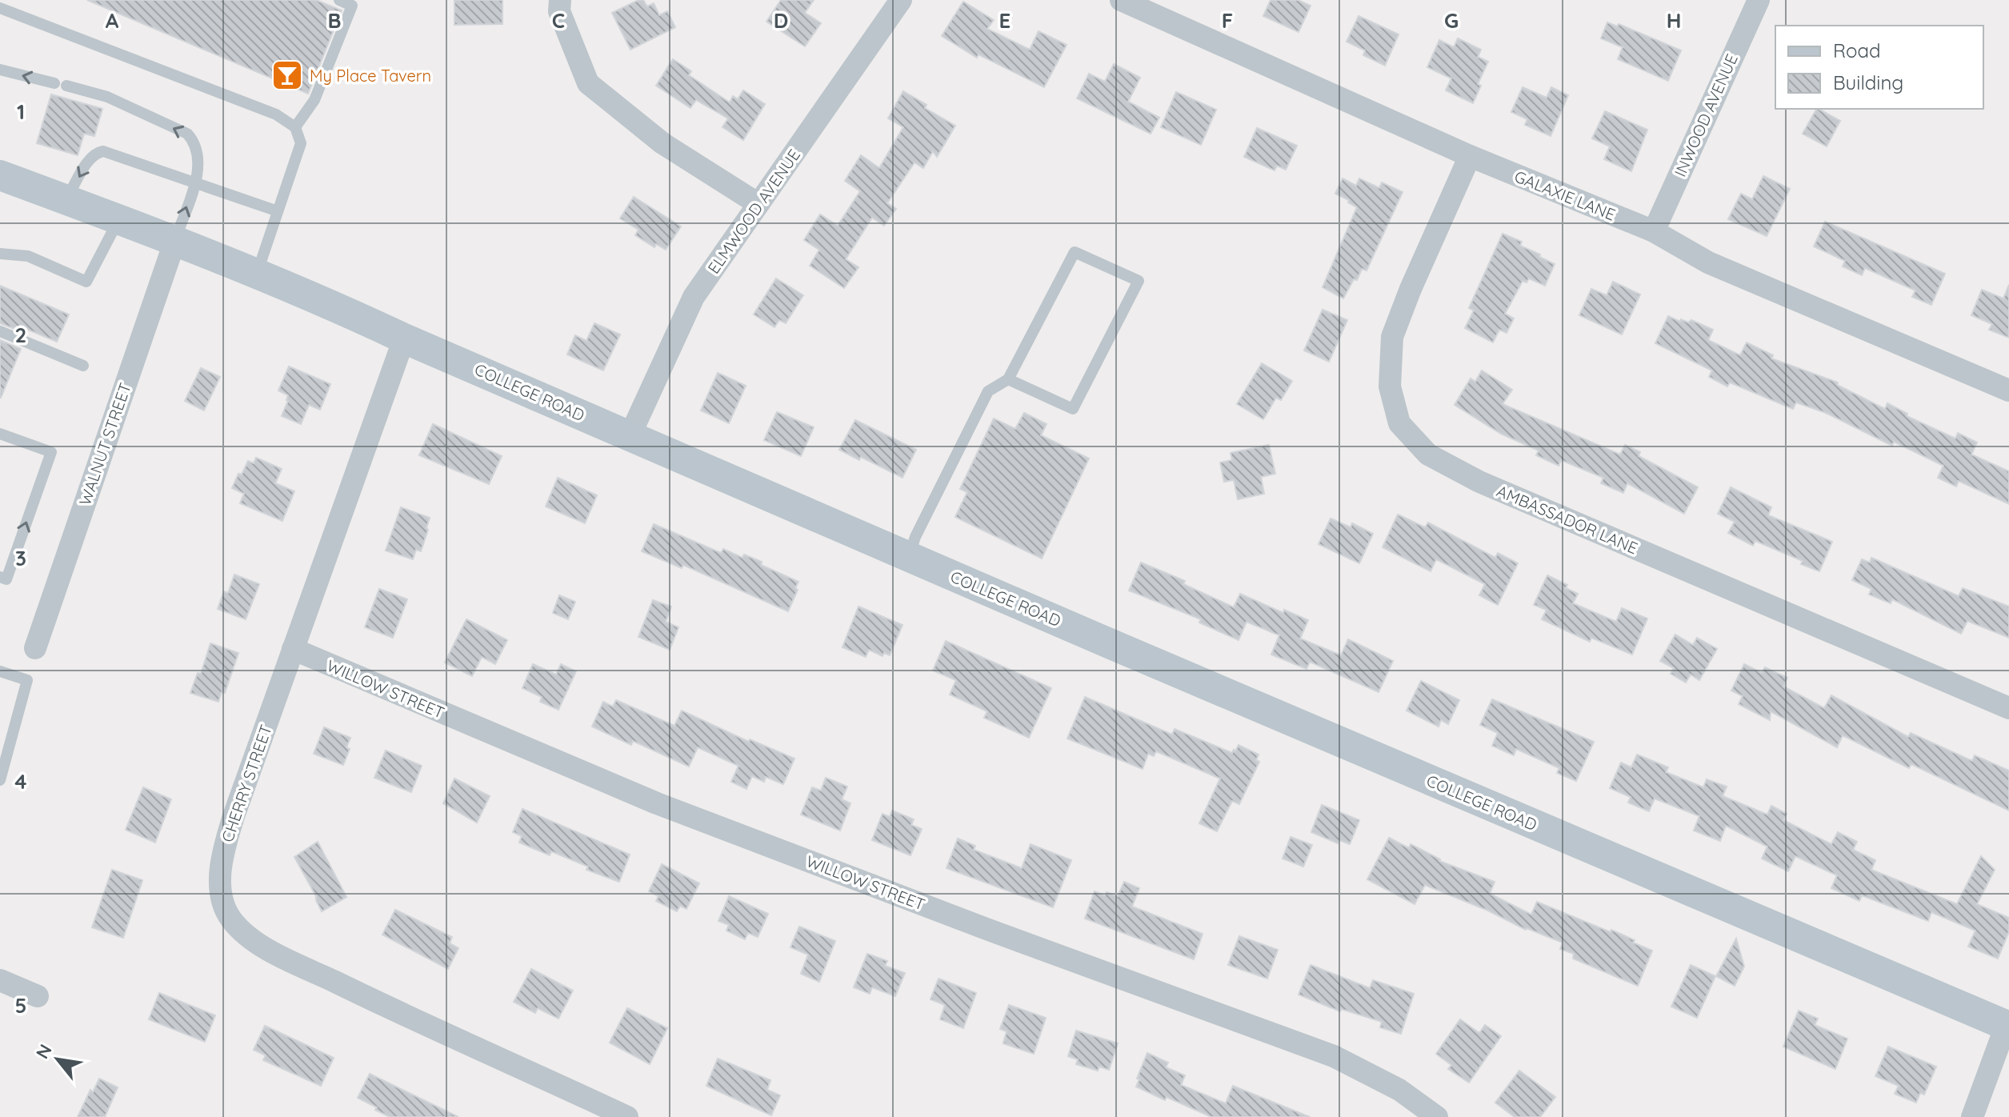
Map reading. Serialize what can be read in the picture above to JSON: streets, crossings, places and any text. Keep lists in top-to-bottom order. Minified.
{"streets":{"street":["INWOOD AVENUE","GALAXIE LANE","ELMWOOD AVENUE","COLLEGE ROAD","WALNUT STREET","AMBASSADOR LANE","WILLOW STREET","CHERRY STREET"]},"crossings":[["INWOOD AVENUE","GALAXIE LANE"],["GALAXIE LANE","AMBASSADOR LANE"],["ELMWOOD AVENUE","COLLEGE ROAD"],["COLLEGE ROAD","WALNUT STREET"],["COLLEGE ROAD","CHERRY STREET"],["WILLOW STREET","CHERRY STREET"]],"places":{"bar":["My Place Tavern"]},"legend":["Road","Building"],"north":"top left","grid":{"columns":["A","B","C","D","E","F","G","H"],"rows":["1","2","3","4","5"]}}
